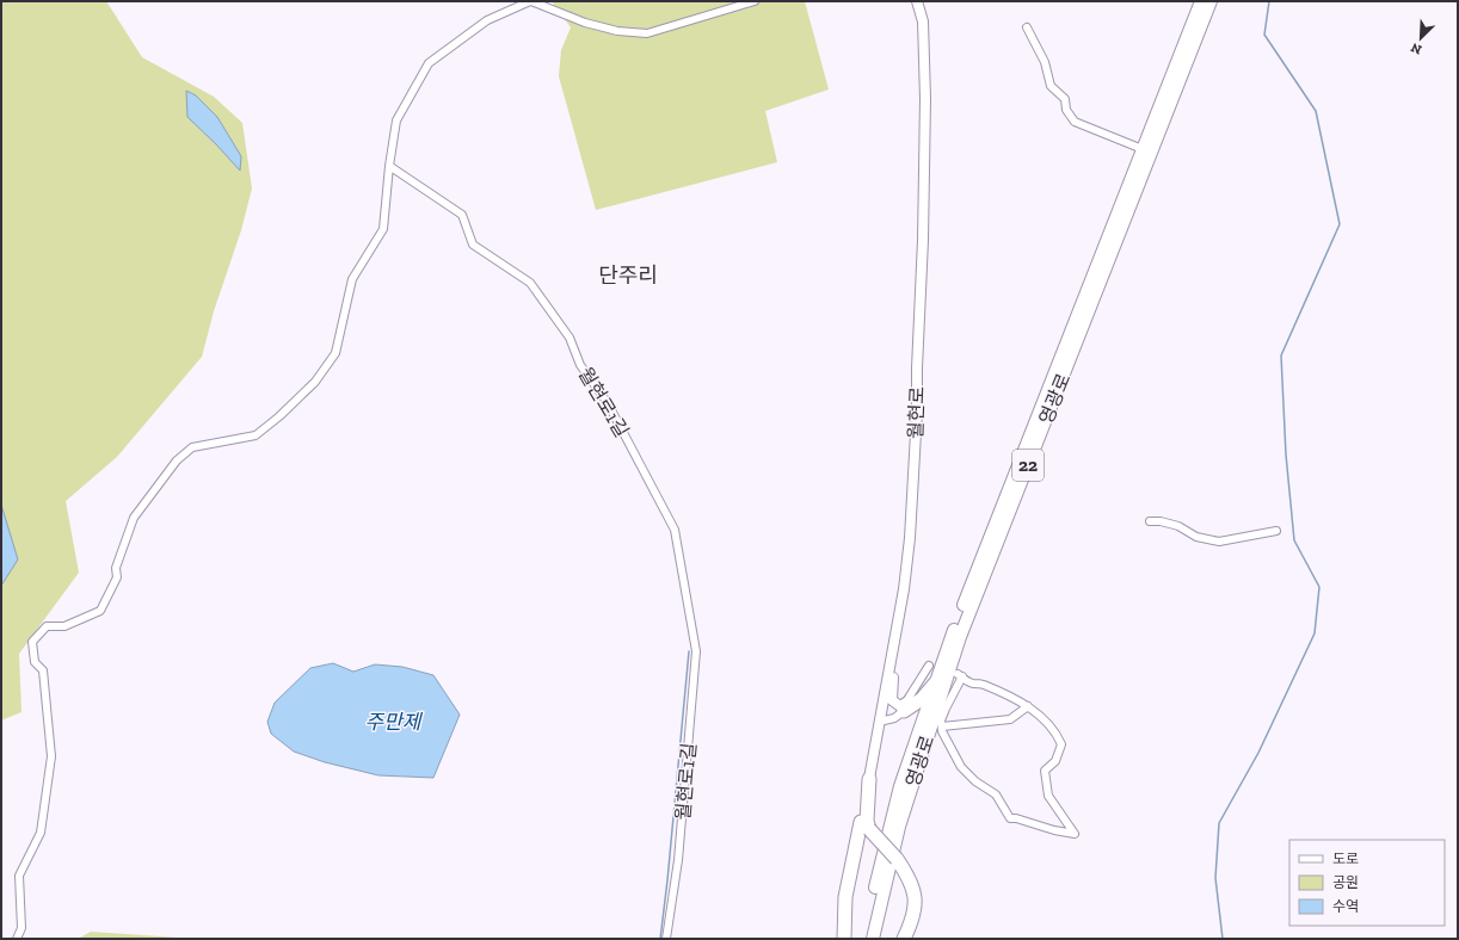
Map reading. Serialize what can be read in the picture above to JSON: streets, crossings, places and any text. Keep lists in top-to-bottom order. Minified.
{"streets":{"main road":["영광로","22"],"street":["월현로1길","월현로"]},"districts":["단주리"],"water":["주만제"],"legend":["도로","공원","수역"],"north":"bottom left"}
